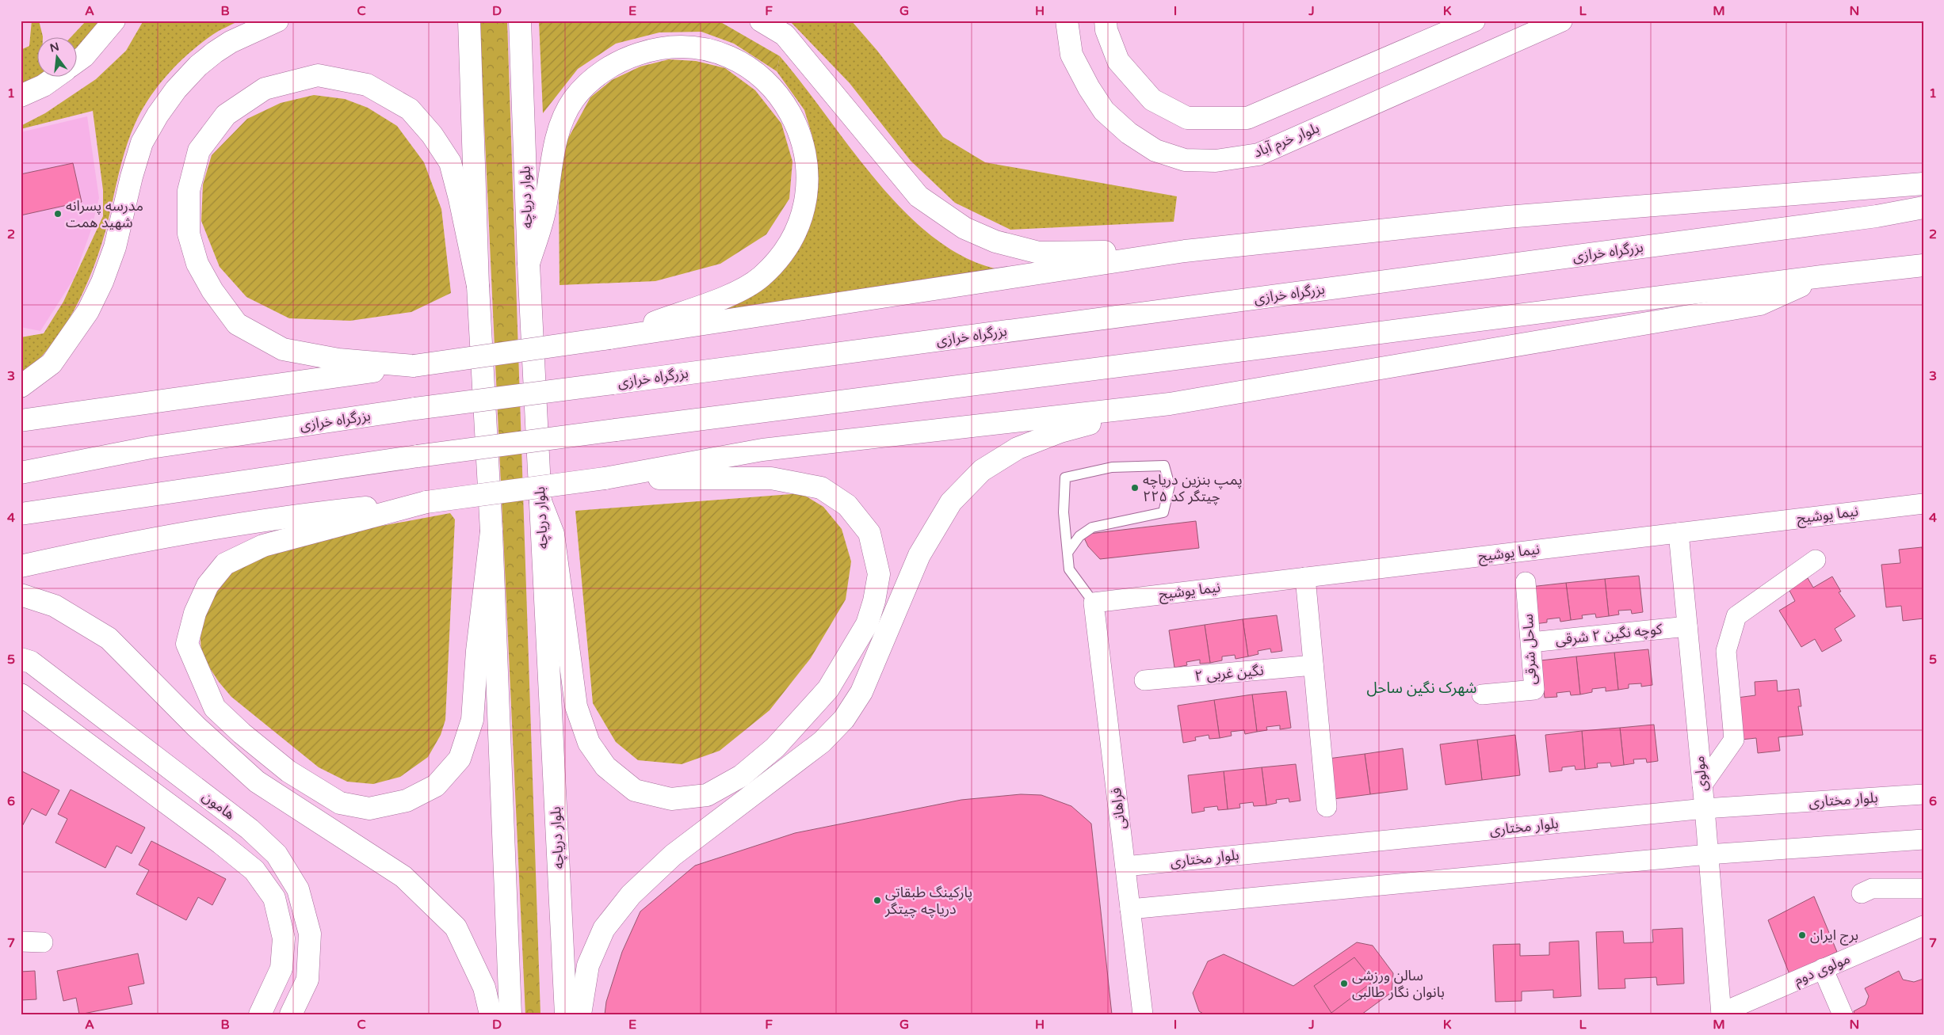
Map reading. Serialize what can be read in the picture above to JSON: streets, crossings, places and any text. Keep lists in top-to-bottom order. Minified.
{"streets":{"main road":["بلوار خرم آباد","بلوار دریاچه","بزرگراه خرازی","هامون"],"street":["نیما یوشیج","کوچه نگین ۲ شرقی","ساحل شرقی","نگین غربی ۲","مولوی","بلوار مختاری","فراهانی","مولوی دوم"]},"crossings":[["نیما یوشیج","مولوی"],["نیما یوشیج","فراهانی"],["کوچه نگین ۲ شرقی","ساحل شرقی"],["کوچه نگین ۲ شرقی","مولوی"],["مولوی","بلوار مختاری"],["مولوی","مولوی دوم"],["بلوار مختاری","فراهانی"]],"districts":["شهرک نگین ساحل"],"places":["مدرسه پسرانه شهید همت","پمپ بنزین دریاچه چیتگر کد ۲۲۵","پارکینگ طبقاتی دریاچه چیتگر","برج ایران","سالن ورزشی بانوان نگار طالبی"],"north":"top","grid":{"columns":["A","B","C","D","E","F","G","H","I","J","K","L","M","N"],"rows":["1","2","3","4","5","6","7"]}}
